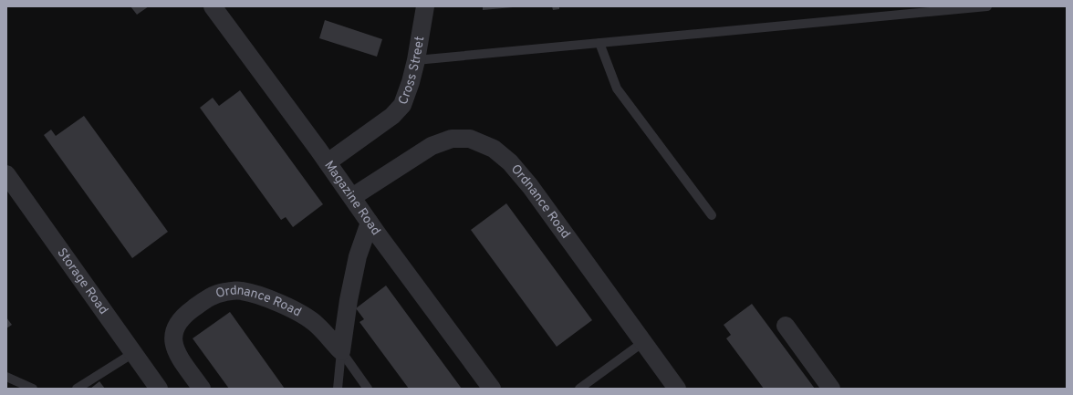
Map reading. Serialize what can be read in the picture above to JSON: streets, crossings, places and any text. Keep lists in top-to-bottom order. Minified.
{"streets":{"street":["Cross Street","Magazine Road","Ordnance Road","Storage Road"]},"crossings":[["Cross Street","Magazine Road"],["Magazine Road","Ordnance Road"]]}
